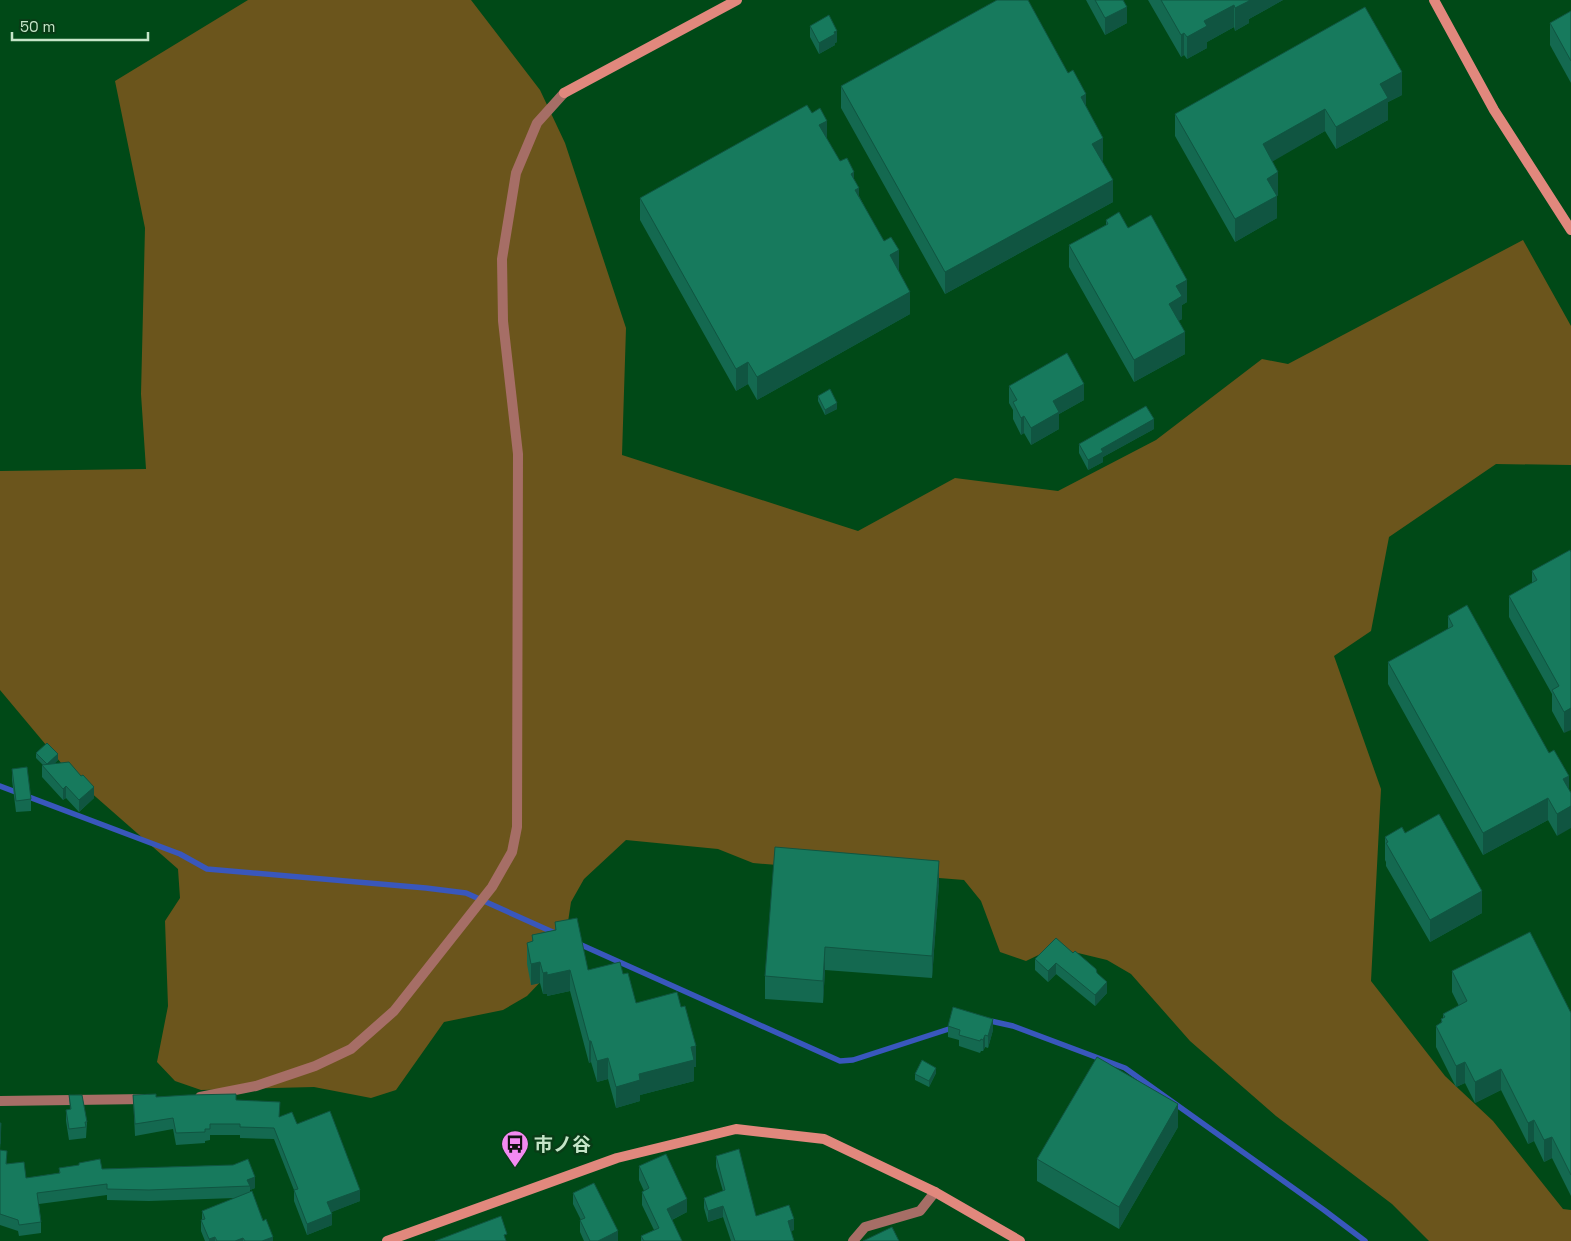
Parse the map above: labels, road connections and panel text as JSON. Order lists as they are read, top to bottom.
{
  "places": {
    "bus stop": ["市ノ谷"]
  },
  "scale_bar": "50 m"
}
